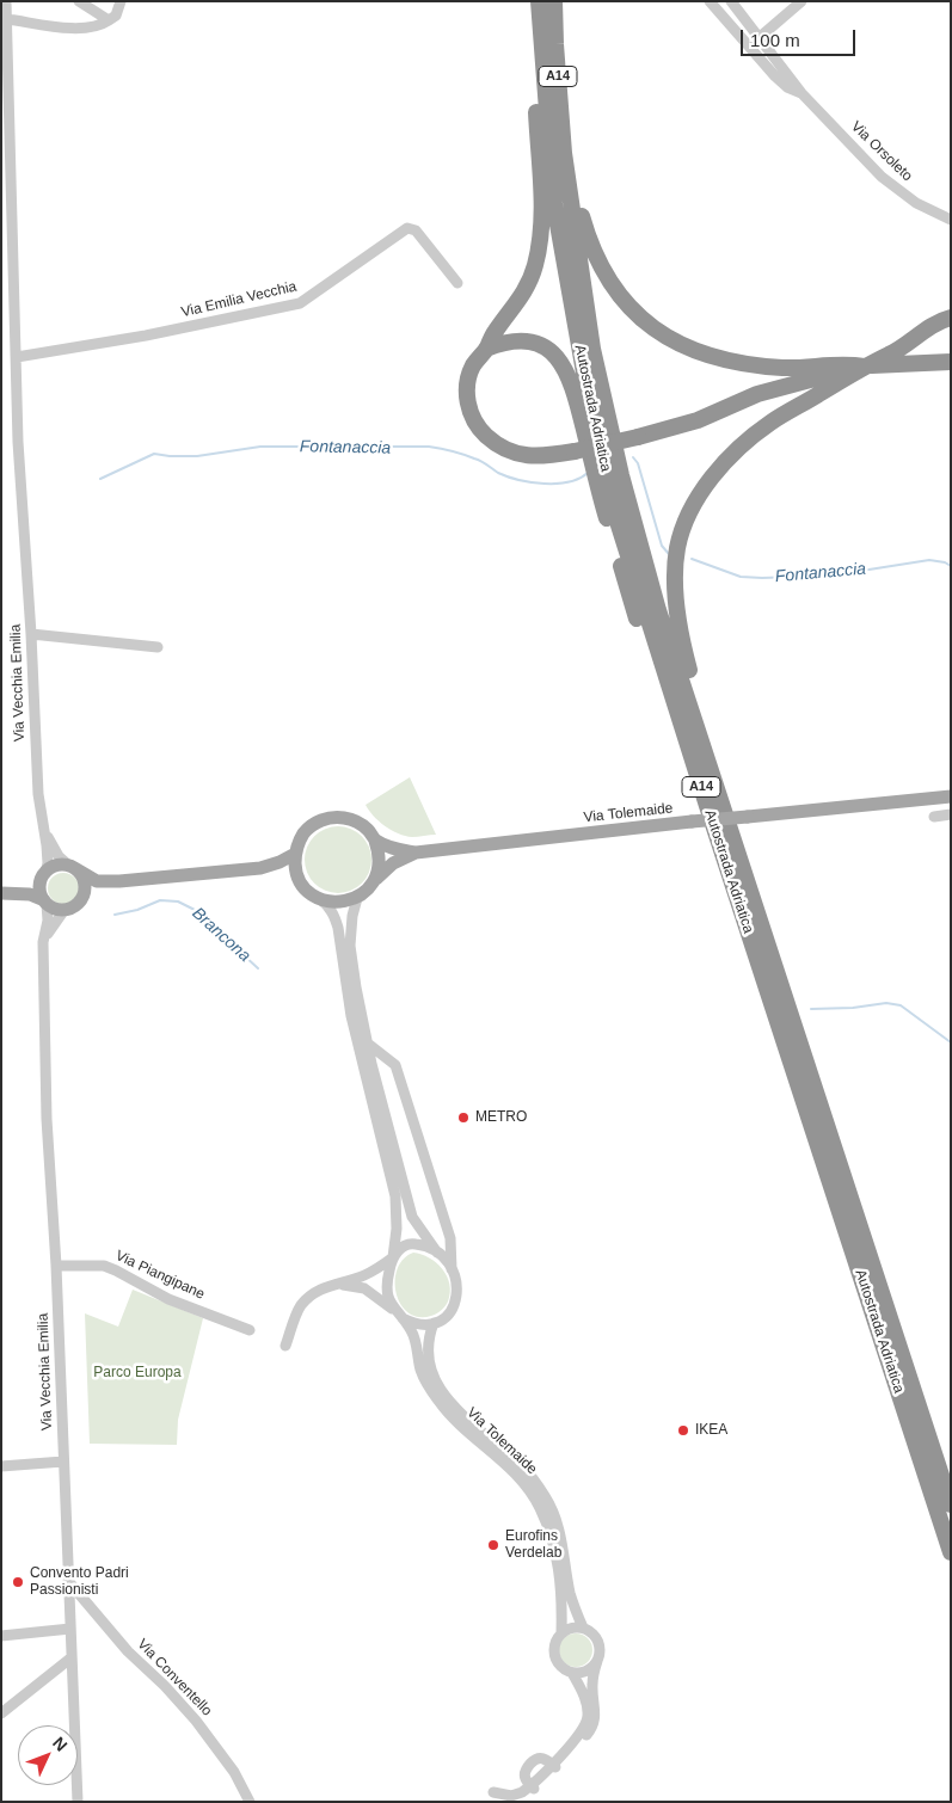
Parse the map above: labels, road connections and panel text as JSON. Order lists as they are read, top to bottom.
{
  "streets": {
    "highway": ["A14", "Autostrada Adriatica"],
    "main road": ["Via Tolemaide"],
    "street": [
      "Via Orsoleto",
      "Via Emilia Vecchia",
      "Via Vecchia Emilia",
      "Via Piangipane",
      "Via Conventello"
    ]
  },
  "crossings": [
    ["Via Emilia Vecchia", "Via Vecchia Emilia"],
    ["Via Vecchia Emilia", "Via Tolemaide"],
    ["Via Vecchia Emilia", "Via Piangipane"],
    ["Via Vecchia Emilia", "Via Conventello"]
  ],
  "water": ["Fontanaccia", "Brancona"],
  "parks": ["Parco Europa"],
  "places": [
    "METRO",
    "IKEA",
    "Eurofins Verdelab",
    "Convento Padri Passionisti"
  ],
  "scale_bar": "100 m",
  "north": "top right"
}
